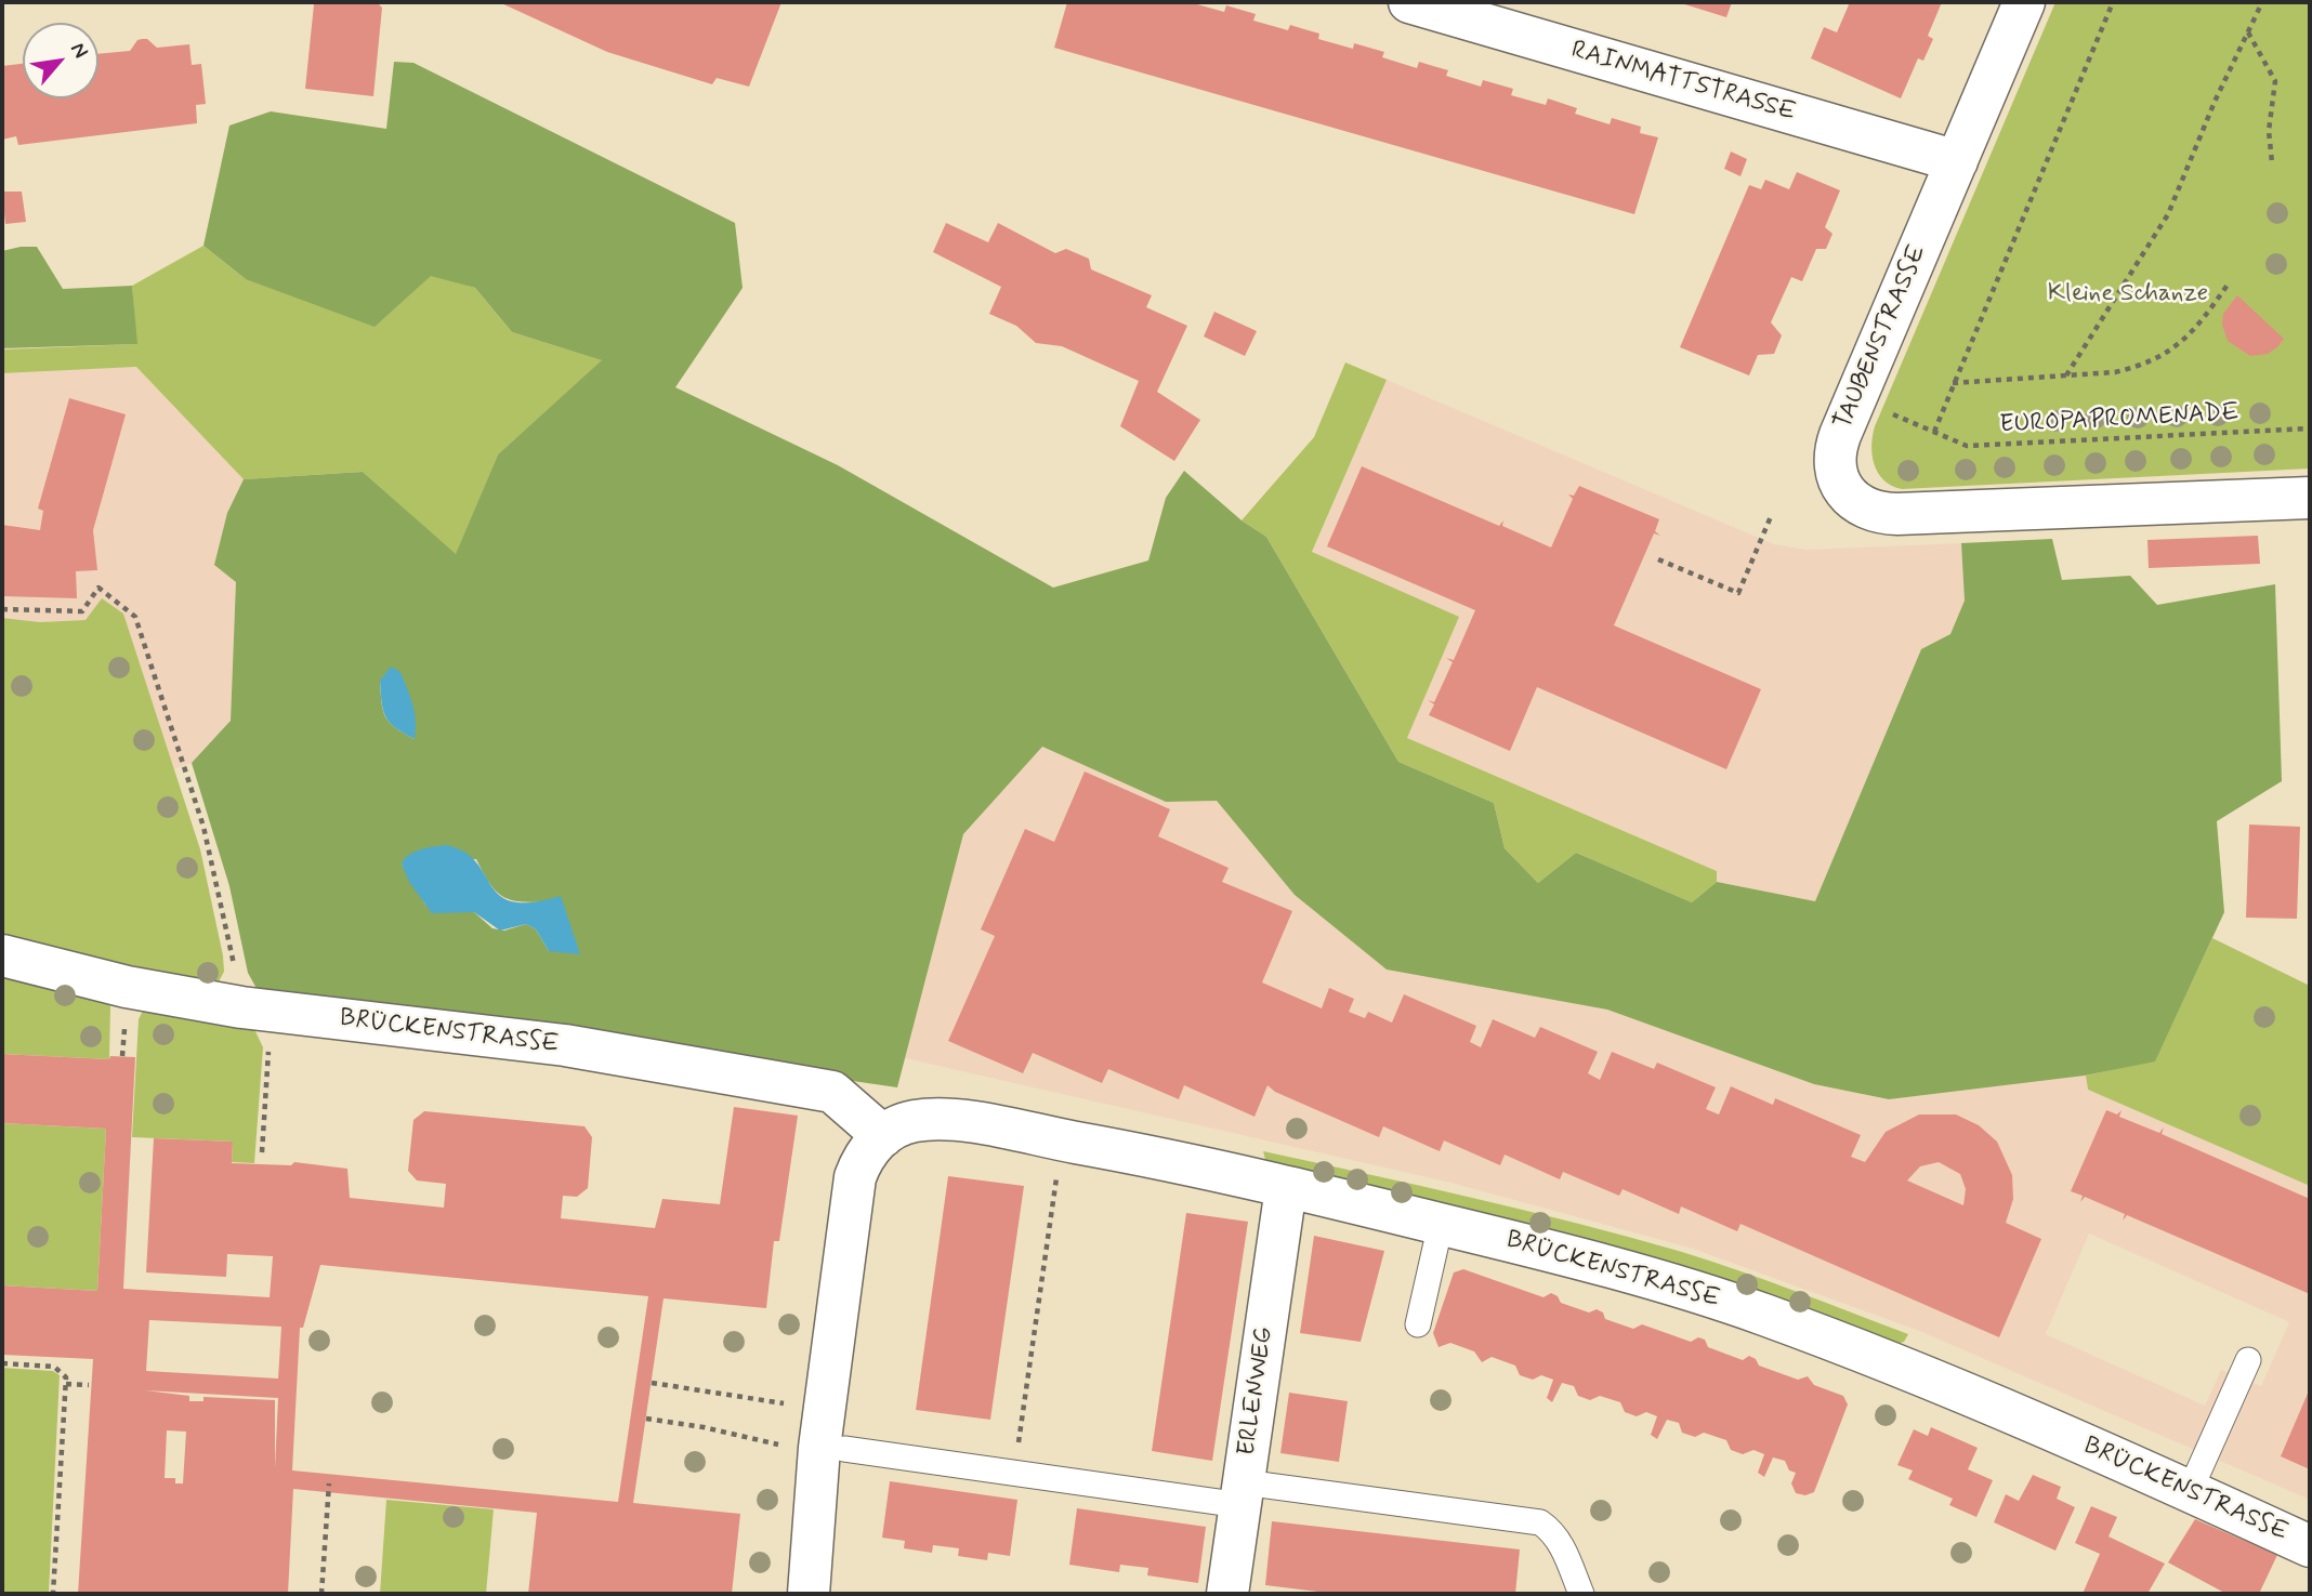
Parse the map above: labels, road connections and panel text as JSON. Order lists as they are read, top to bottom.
{
  "streets": {
    "street": [
      "RAINMATTSTRASSE",
      "TAUBENSTRASSE",
      "BRÜCKENSTRASSE",
      "ERLENWEG"
    ],
    "path": ["EUROPAPROMENADE"]
  },
  "crossings": [
    ["RAINMATTSTRASSE", "TAUBENSTRASSE"],
    ["BRÜCKENSTRASSE", "ERLENWEG"]
  ],
  "parks": ["Kleine Schanze"],
  "north": "top right"
}
